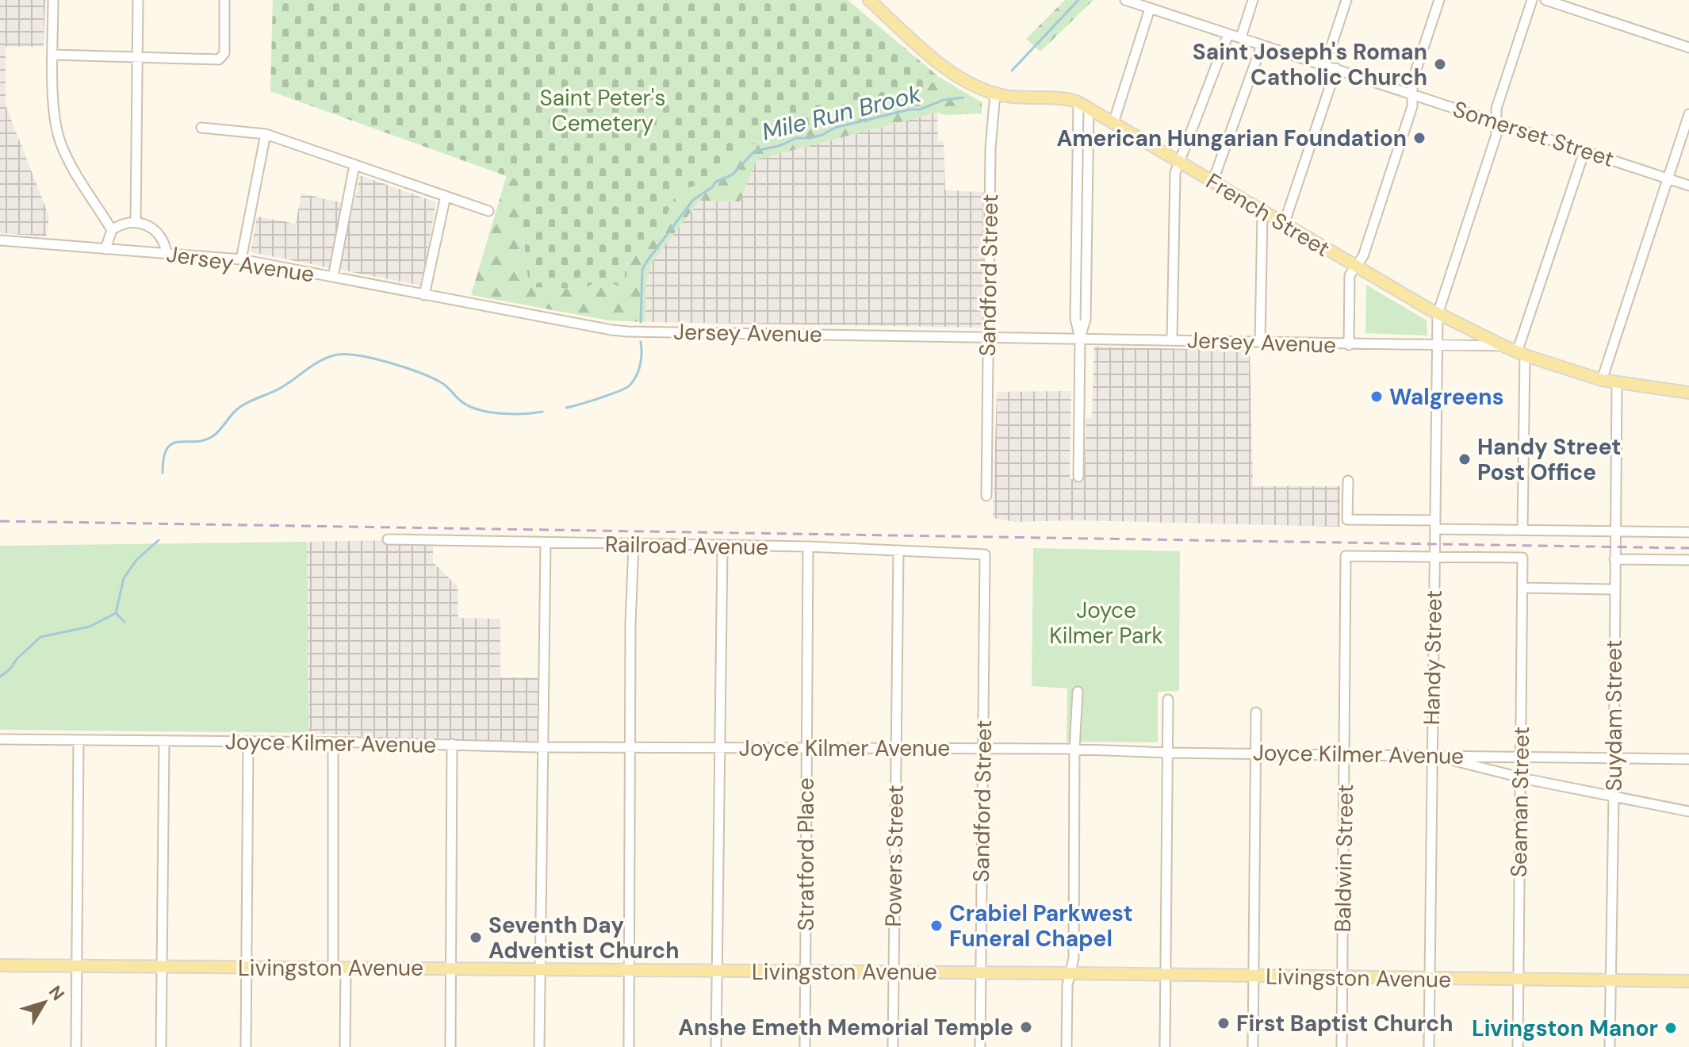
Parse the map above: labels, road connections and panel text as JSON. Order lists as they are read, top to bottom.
{
  "streets": {
    "main road": ["French Street", "Livingston Avenue"],
    "street": [
      "Somerset Street",
      "Jersey Avenue",
      "Sandford Street",
      "Railroad Avenue",
      "Handy Street",
      "Suydam Street",
      "Joyce Kilmer Avenue",
      "Seaman Street",
      "Stratford Place",
      "Powers Street",
      "Baldwin Street"
    ]
  },
  "crossings": [
    ["Somerset Street", "Handy Street"],
    ["French Street", "Jersey Avenue"],
    ["French Street", "Sandford Street"],
    ["French Street", "Handy Street"],
    ["French Street", "Suydam Street"],
    ["Jersey Avenue", "Sandford Street"],
    ["Jersey Avenue", "Handy Street"],
    ["Sandford Street", "Railroad Avenue"],
    ["Sandford Street", "Joyce Kilmer Avenue"],
    ["Sandford Street", "Livingston Avenue"],
    ["Railroad Avenue", "Stratford Place"],
    ["Railroad Avenue", "Powers Street"],
    ["Handy Street", "Joyce Kilmer Avenue"],
    ["Handy Street", "Seaman Street"],
    ["Handy Street", "Baldwin Street"],
    ["Handy Street", "Livingston Avenue"],
    ["Suydam Street", "Joyce Kilmer Avenue"],
    ["Suydam Street", "Livingston Avenue"],
    ["Joyce Kilmer Avenue", "Seaman Street"],
    ["Joyce Kilmer Avenue", "Stratford Place"],
    ["Joyce Kilmer Avenue", "Powers Street"],
    ["Joyce Kilmer Avenue", "Baldwin Street"],
    ["Seaman Street", "Baldwin Street"],
    ["Seaman Street", "Livingston Avenue"],
    ["Stratford Place", "Livingston Avenue"],
    ["Powers Street", "Livingston Avenue"],
    ["Baldwin Street", "Livingston Avenue"]
  ],
  "water": ["Mile Run Brook"],
  "parks": ["Saint Peter's Cemetery", "Joyce Kilmer Park"],
  "places": [
    "Saint Joseph's Roman Catholic Church",
    "American Hungarian Foundation",
    "Walgreens",
    "Handy Street Post Office",
    "Crabiel Parkwest Funeral Chapel",
    "Seventh Day Adventist Church",
    "First Baptist Church",
    "Anshe Emeth Memorial Temple",
    "Livingston Manor"
  ],
  "north": "top right"
}
